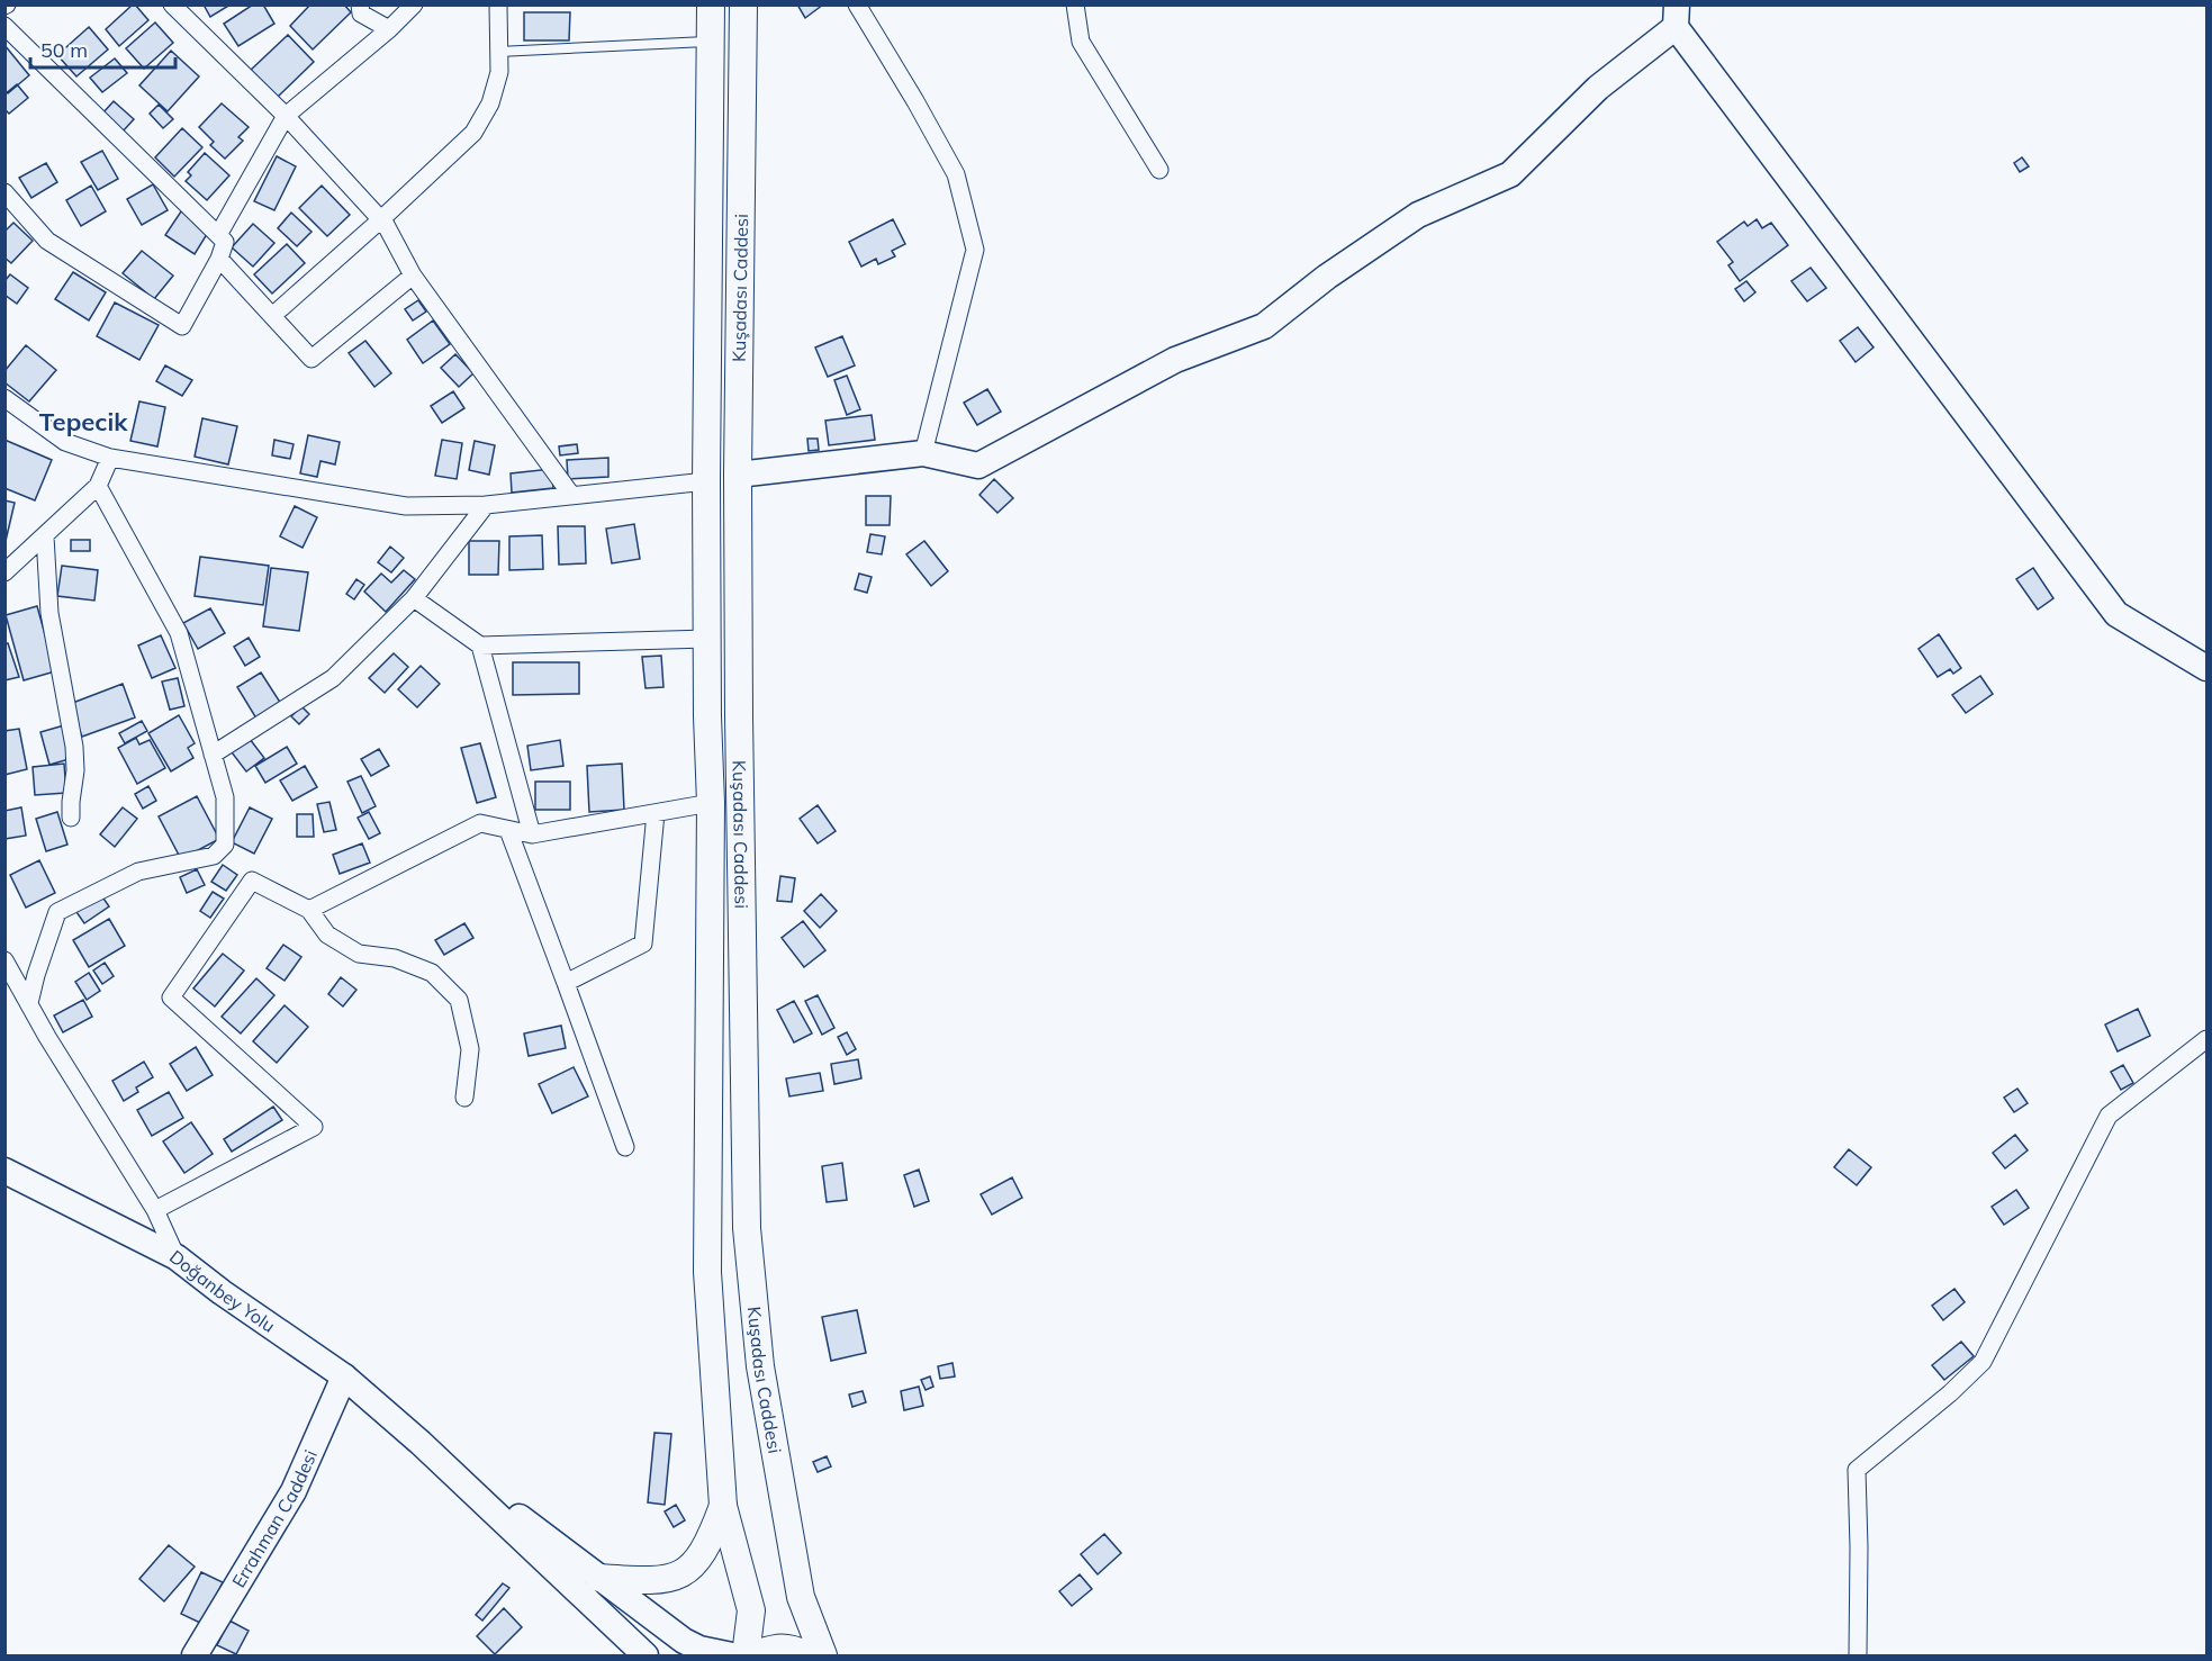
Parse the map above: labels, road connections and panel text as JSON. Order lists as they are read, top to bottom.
{
  "streets": {
    "main road": ["Kuşadası Caddesi"],
    "street": ["Doğanbey Yolu", "Errahman Caddesi"]
  },
  "crossings": [
    ["Doğanbey Yolu", "Errahman Caddesi"]
  ],
  "districts": ["Tepecik"],
  "scale_bar": "50 m"
}
